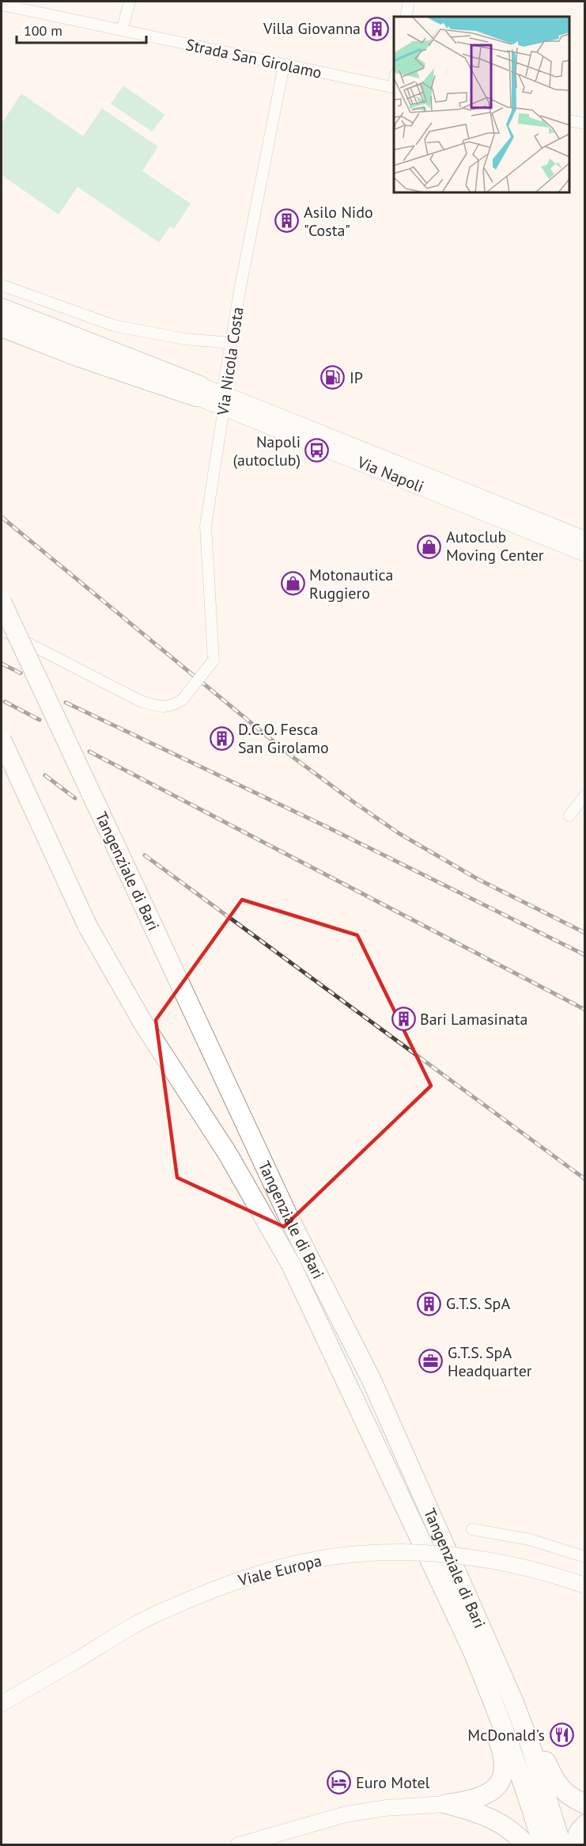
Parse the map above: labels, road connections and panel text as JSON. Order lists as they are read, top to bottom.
{
  "streets": {
    "highway": ["Tangenziale di Bari"],
    "main road": ["Via Napoli", "Viale Europa"],
    "street": ["Strada San Girolamo", "Via Nicola Costa"]
  },
  "crossings": [
    ["Strada San Girolamo", "Via Nicola Costa"],
    ["Via Nicola Costa", "Via Napoli"]
  ],
  "places": {
    "building": [
      "Villa Giovanna",
      "Asilo Nido \"Costa\"",
      "D.C.O. Fesca San Girolamo",
      "Bari Lamasinata",
      "G.T.S. SpA"
    ],
    "fuel station": ["IP"],
    "bus stop": ["Napoli (autoclub)"],
    "shop": ["Autoclub Moving Center", "Motonautica Ruggiero"],
    "office": ["G.T.S. SpA Headquarter"],
    "restaurant": ["McDonald's"],
    "hotel": ["Euro Motel"]
  },
  "scale_bar": "100 m"
}
